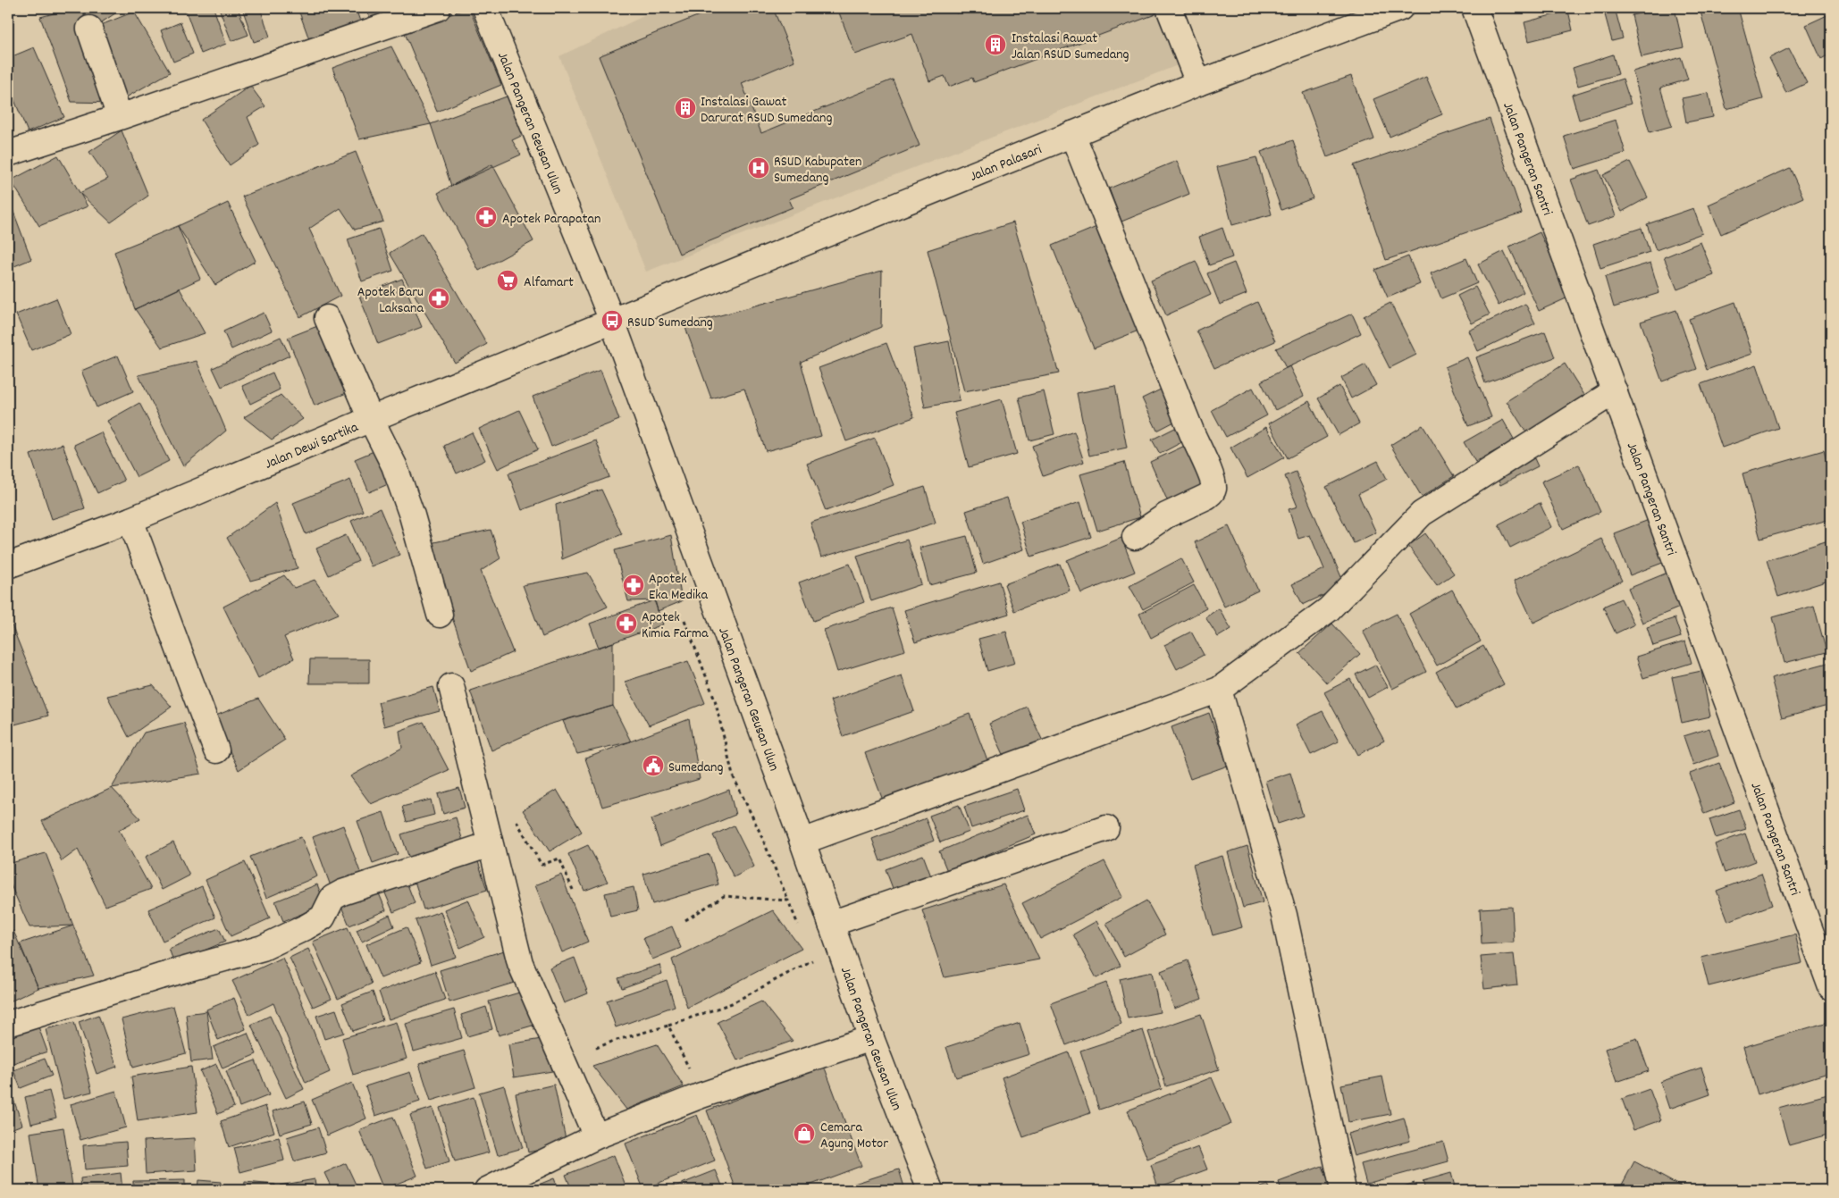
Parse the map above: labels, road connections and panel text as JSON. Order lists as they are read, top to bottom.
{
  "streets": {
    "street": [
      "Jalan Pangeran Geusan Ulun",
      "Jalan Pangeran Santri",
      "Jalan Palasari",
      "Jalan Dewi Sartika"
    ]
  },
  "crossings": [
    ["Jalan Pangeran Geusan Ulun", "Jalan Palasari"],
    ["Jalan Pangeran Geusan Ulun", "Jalan Dewi Sartika"],
    ["Jalan Palasari", "Jalan Dewi Sartika"]
  ],
  "places": {
    "building": ["Instalasi Rawat Jalan RSUD Sumedang", "Instalasi Gawat Darurat RSUD Sumedang"],
    "hospital": ["RSUD Kabupaten Sumedang"],
    "pharmacy": [
      "Apotek Parapatan",
      "Apotek Baru Laksana",
      "Apotek Eka Medika",
      "Apotek Kimia Farma"
    ],
    "supermarket": ["Alfamart"],
    "bus stop": ["RSUD Sumedang"],
    "public building": ["Sumedang"],
    "shop": ["Cemara Agung Motor"]
  }
}
